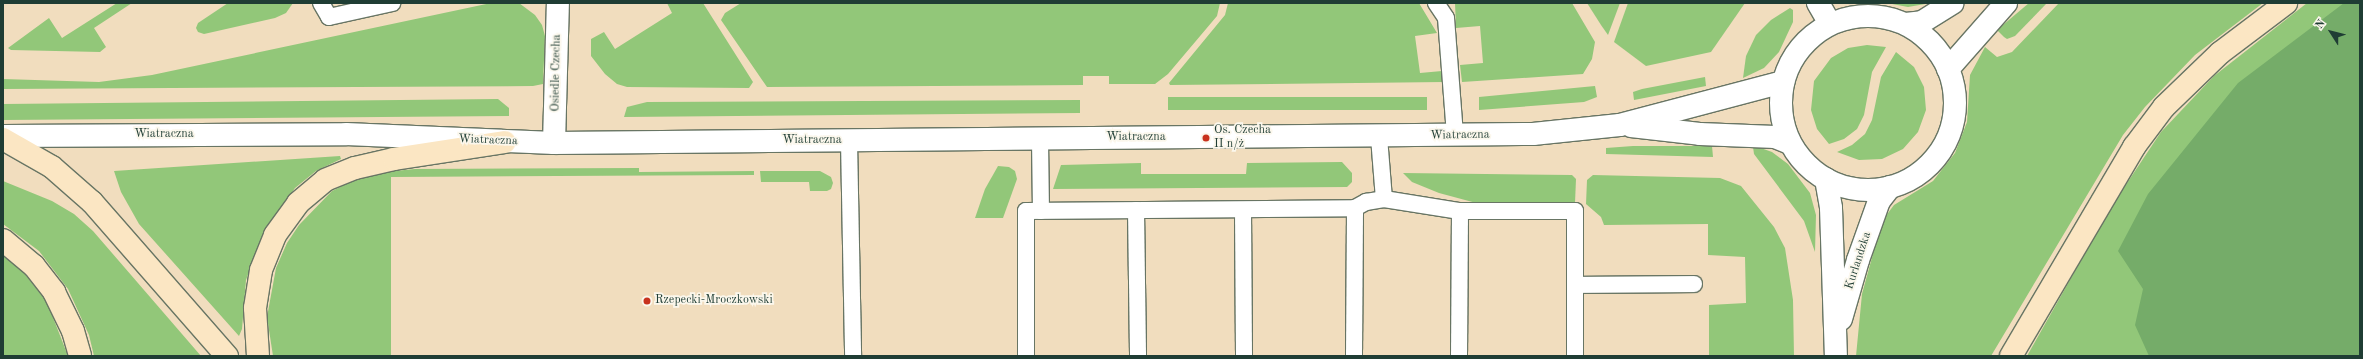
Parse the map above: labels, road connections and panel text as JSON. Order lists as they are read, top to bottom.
{
  "streets": {
    "street": ["Osiedle Czecha", "Wiatraczna", "Kurlandzka"]
  },
  "crossings": [
    ["Osiedle Czecha", "Wiatraczna"]
  ],
  "places": ["Os. Czecha II n/ż", "Rzepecki-Mroczkowski"],
  "north": "top left"
}
